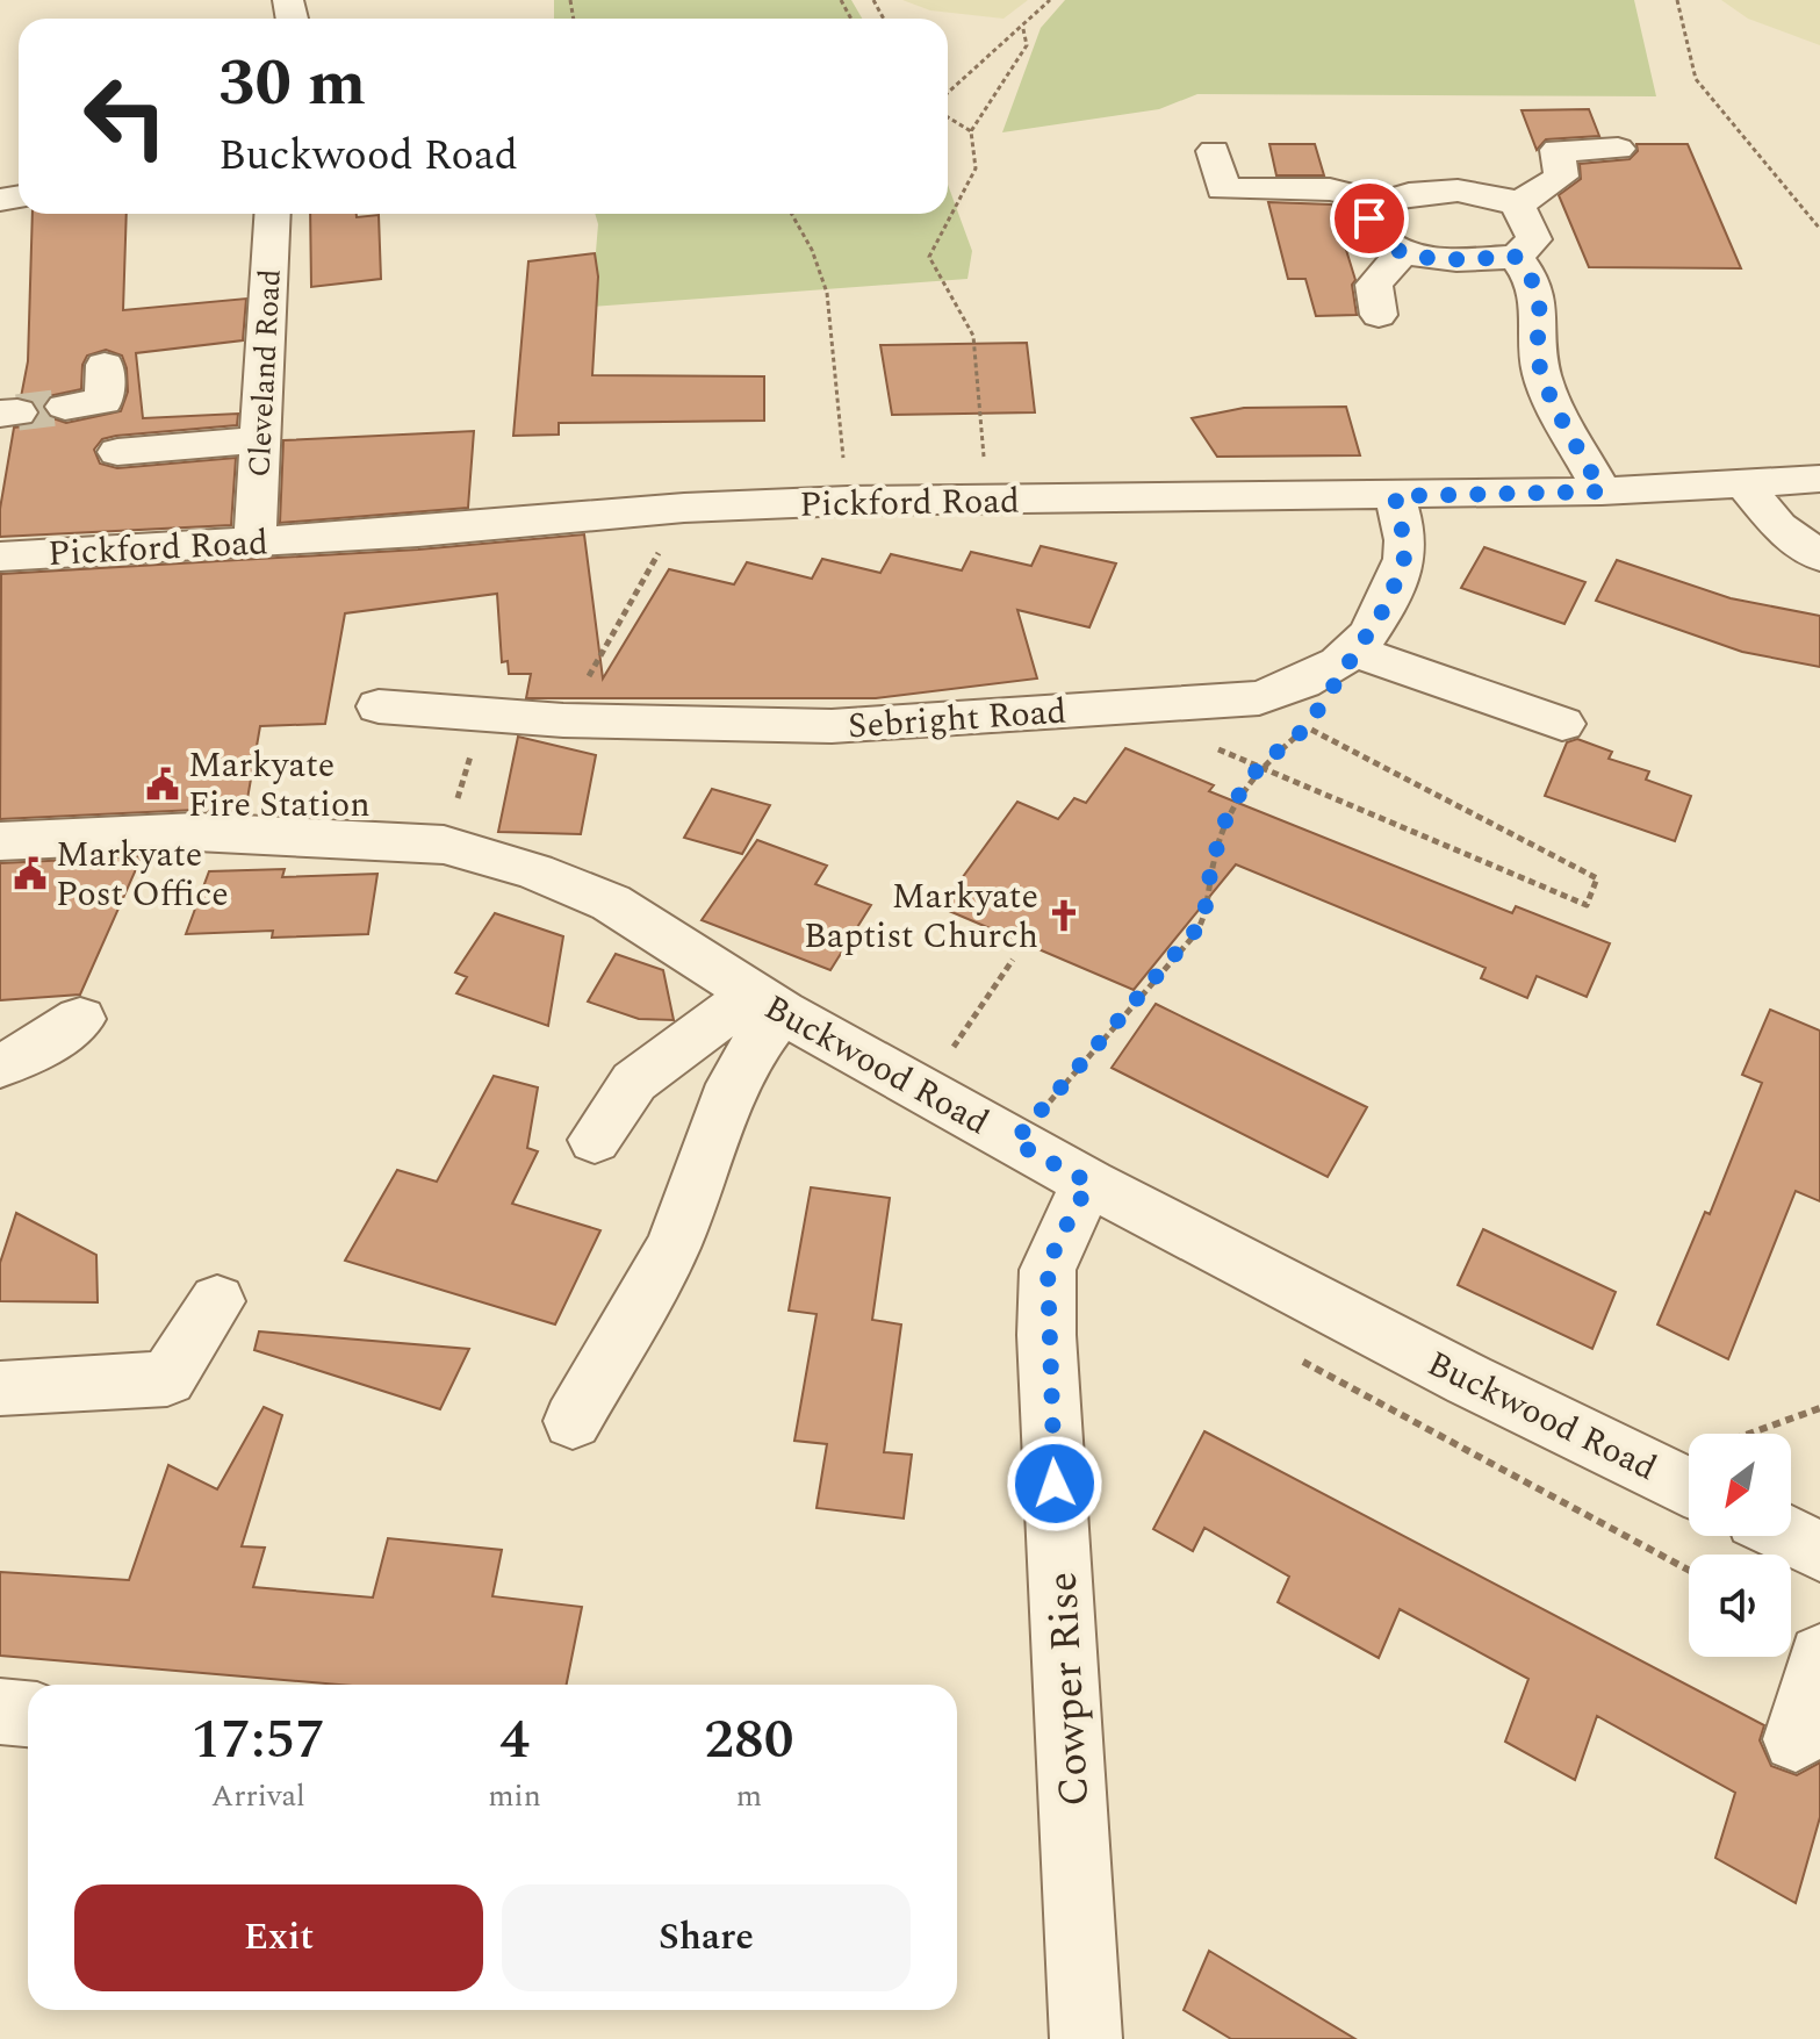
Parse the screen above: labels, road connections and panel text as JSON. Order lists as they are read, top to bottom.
{
  "streets": {
    "street": [
      "Cleveland Road",
      "Pickford Road",
      "Sebright Road",
      "Buckwood Road",
      "Cowper Rise"
    ]
  },
  "crossings": [
    ["Cleveland Road", "Pickford Road"],
    ["Pickford Road", "Sebright Road"],
    ["Buckwood Road", "Cowper Rise"]
  ],
  "places": {
    "public building": ["Markyate Fire Station", "Markyate Post Office"],
    "church": ["Markyate Baptist Church"]
  },
  "north": "bottom left",
  "page": {
    "turn": ["30 m", "Buckwood Road"],
    "eta": [
      "17:57",
      "Arrival",
      "4",
      "min",
      "280",
      "m"
    ],
    "buttons": ["Exit", "Share"]
  }
}
